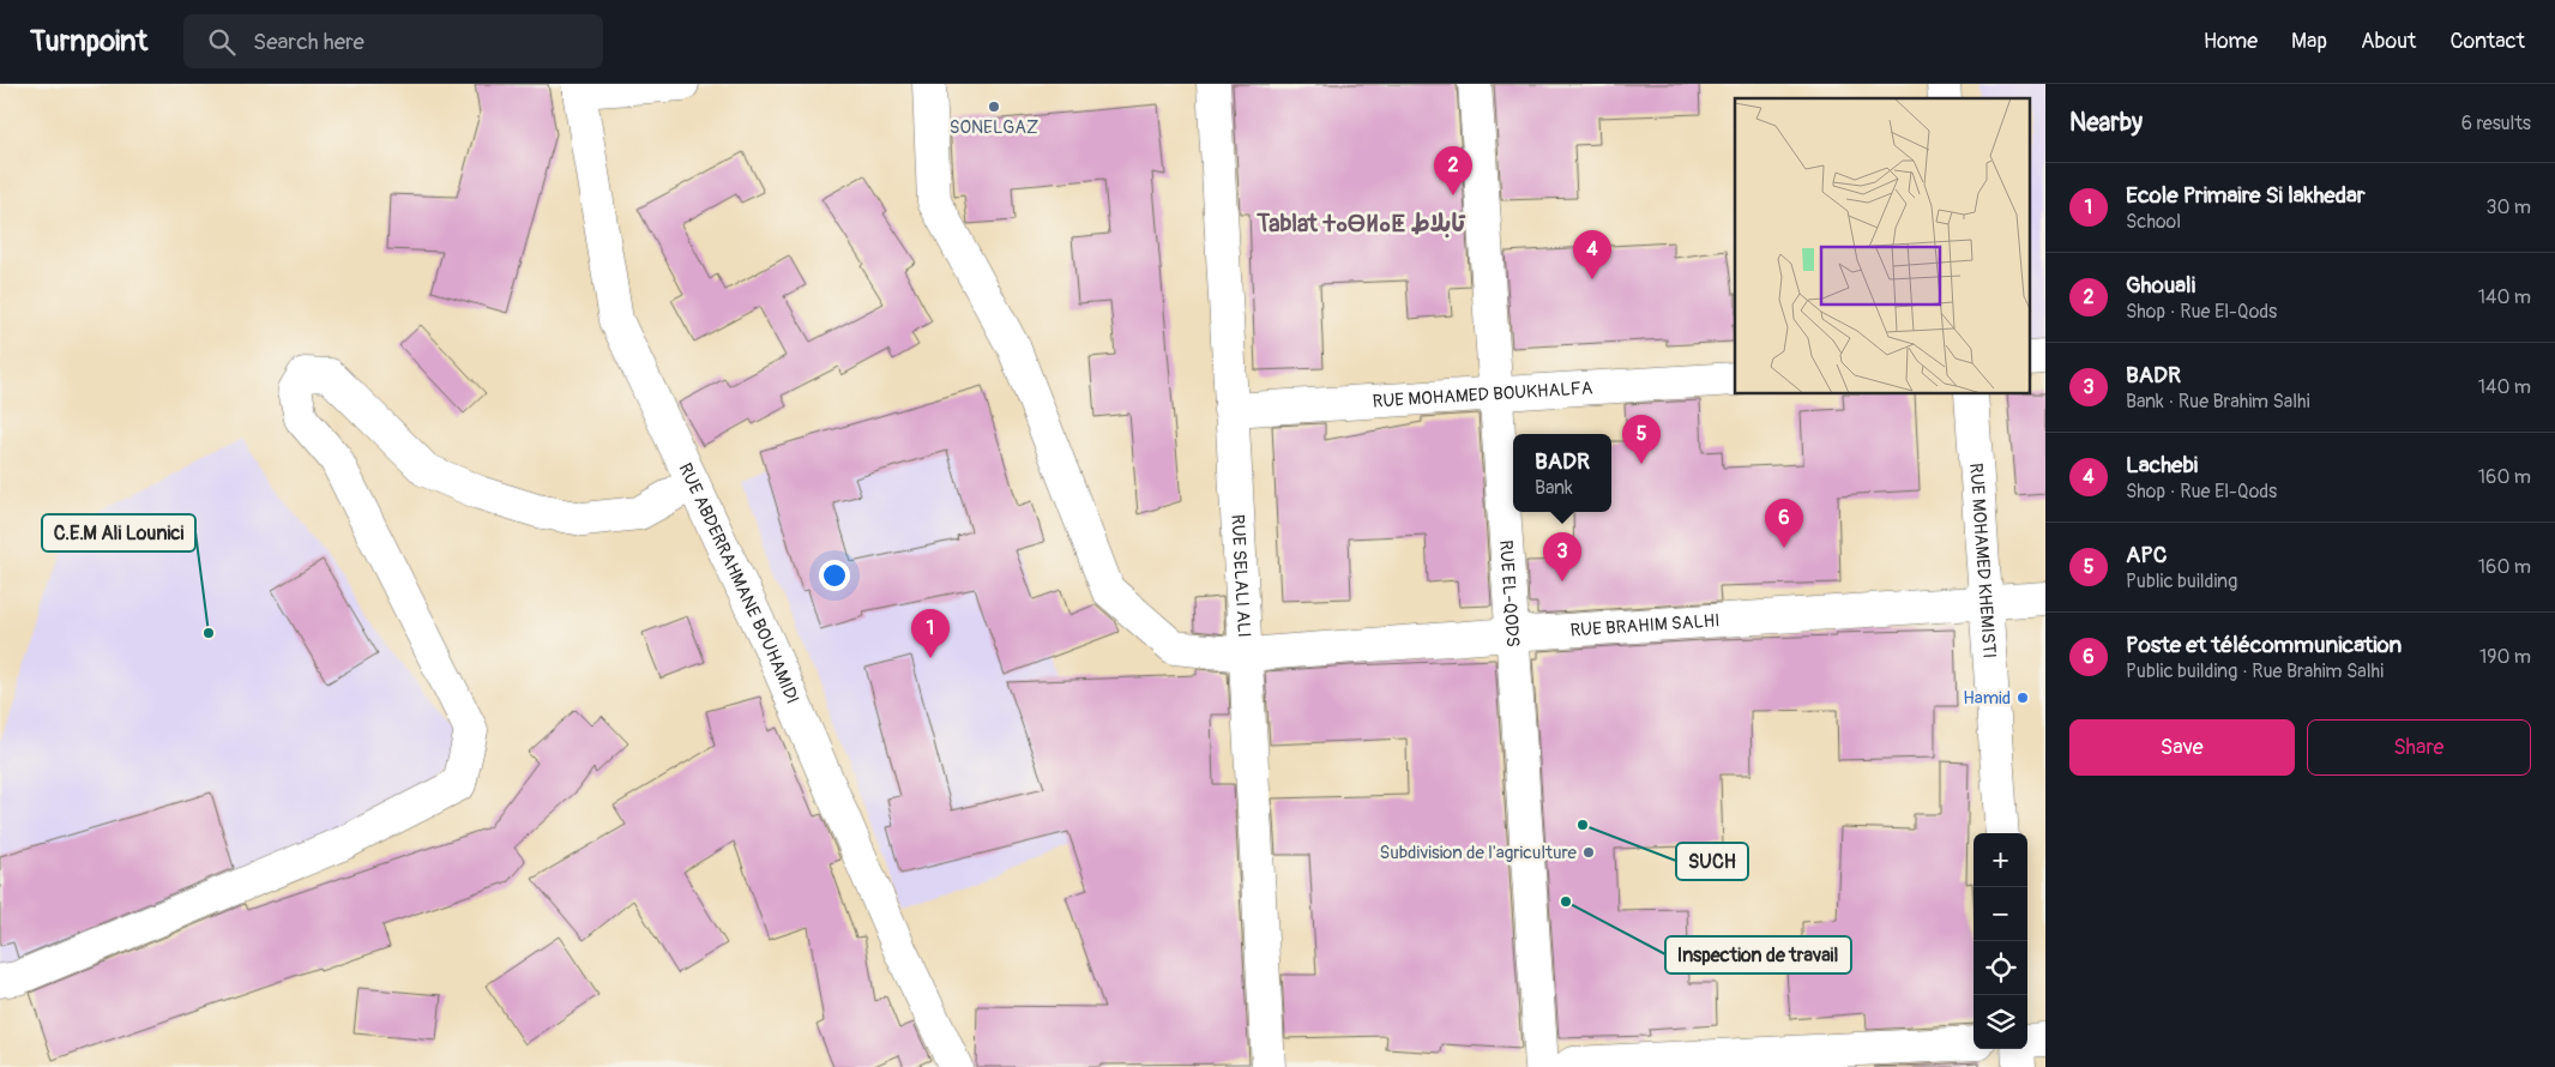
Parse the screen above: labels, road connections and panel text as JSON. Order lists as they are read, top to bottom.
{
  "streets": {
    "street": [
      "RUE MOHAMED BOUKHALFA",
      "RUE MOHAMED KHEMISTI",
      "RUE SELALI ALI",
      "RUE ABDERRAHMANE BOUHAMIDI",
      "RUE EL-QODS",
      "RUE BRAHIM SALHI"
    ]
  },
  "crossings": [
    ["RUE MOHAMED BOUKHALFA", "RUE SELALI ALI"],
    ["RUE MOHAMED BOUKHALFA", "RUE EL-QODS"],
    ["RUE MOHAMED KHEMISTI", "RUE BRAHIM SALHI"],
    ["RUE SELALI ALI", "RUE BRAHIM SALHI"],
    ["RUE EL-QODS", "RUE BRAHIM SALHI"]
  ],
  "districts": ["Tablat ⵜⴰⴱⵍⴰⵟ تابلاط"],
  "places": [
    "SONELGAZ",
    "C.E.M Ali Lounici",
    "Hamid",
    "SUCH",
    "Subdivision de l'agriculture",
    "Inspection de travail"
  ],
  "page": {
    "header": "Turnpoint",
    "search": "Search here",
    "nav": [
      "Home",
      "Map",
      "About",
      "Contact"
    ],
    "heading": ["Nearby", "6 results"],
    "pins": [
      "2",
      "4",
      "5",
      "6",
      "3",
      "1"
    ],
    "list": [
      {
        "mark": "1",
        "name": "Ecole Primaire Si lakhedar",
        "note": "School",
        "value": "30 m"
      },
      {
        "mark": "2",
        "name": "Ghouali",
        "note": "Shop · Rue El-Qods",
        "value": "140 m"
      },
      {
        "mark": "3",
        "name": "BADR",
        "note": "Bank · Rue Brahim Salhi",
        "value": "140 m"
      },
      {
        "mark": "4",
        "name": "Lachebi",
        "note": "Shop · Rue El-Qods",
        "value": "160 m"
      },
      {
        "mark": "5",
        "name": "APC",
        "note": "Public building",
        "value": "160 m"
      },
      {
        "mark": "6",
        "name": "Poste et télécommunication",
        "note": "Public building · Rue Brahim Salhi",
        "value": "190 m"
      }
    ],
    "popup": ["BADR", "Bank"],
    "buttons": ["Save", "Share"],
    "map_buttons": ["+", "−"]
  }
}
